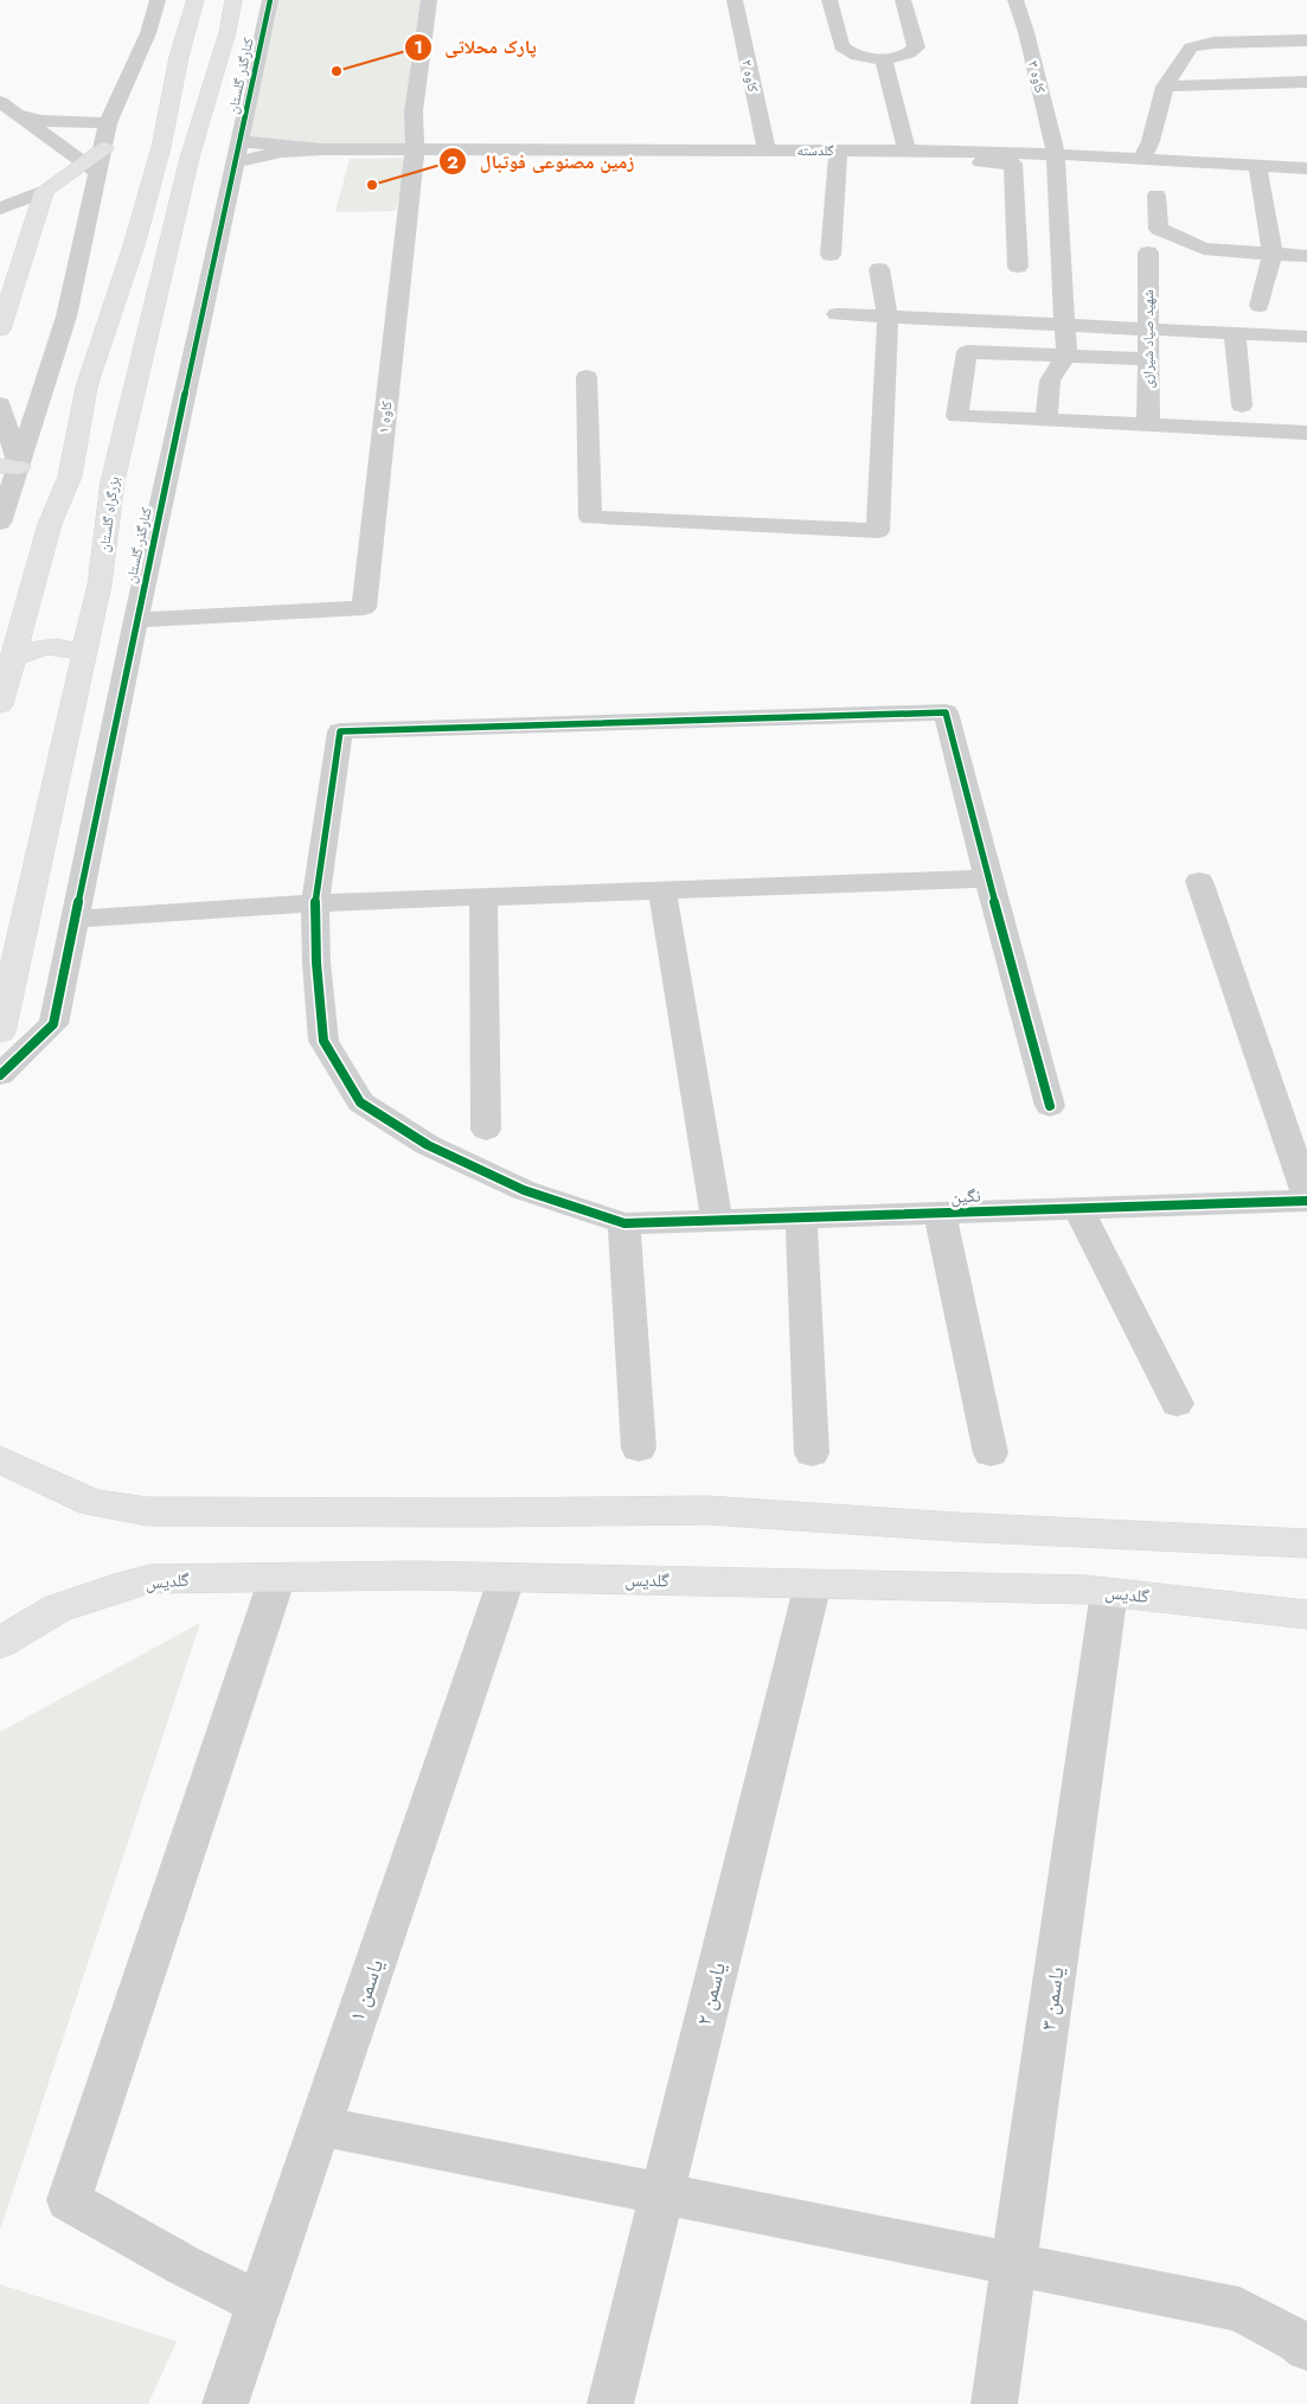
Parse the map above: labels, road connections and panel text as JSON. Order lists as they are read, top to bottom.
{
  "streets": {
    "main road": ["بزرگراه گلستان", "گلدیس"],
    "street": [
      "کنارگذر گلستان",
      "کاوه ۲",
      "کاوه ۳",
      "گلدسته",
      "شهید صیاد شیرازی",
      "کاوه ۱",
      "نگین",
      "یاسمن ۱",
      "یاسمن ۲",
      "یاسمن ۳"
    ]
  },
  "crossings": [
    ["کنارگذر گلستان", "گلدسته"],
    ["کنارگذر گلستان", "کاوه ۱"],
    ["کاوه ۲", "گلدسته"],
    ["کاوه ۳", "گلدسته"],
    ["گلدسته", "کاوه ۱"],
    ["گلدیس", "یاسمن ۱"],
    ["گلدیس", "یاسمن ۲"],
    ["گلدیس", "یاسمن ۳"]
  ],
  "places": ["پارک محلاتی", "زمین مصنوعی فوتبال"]
}
